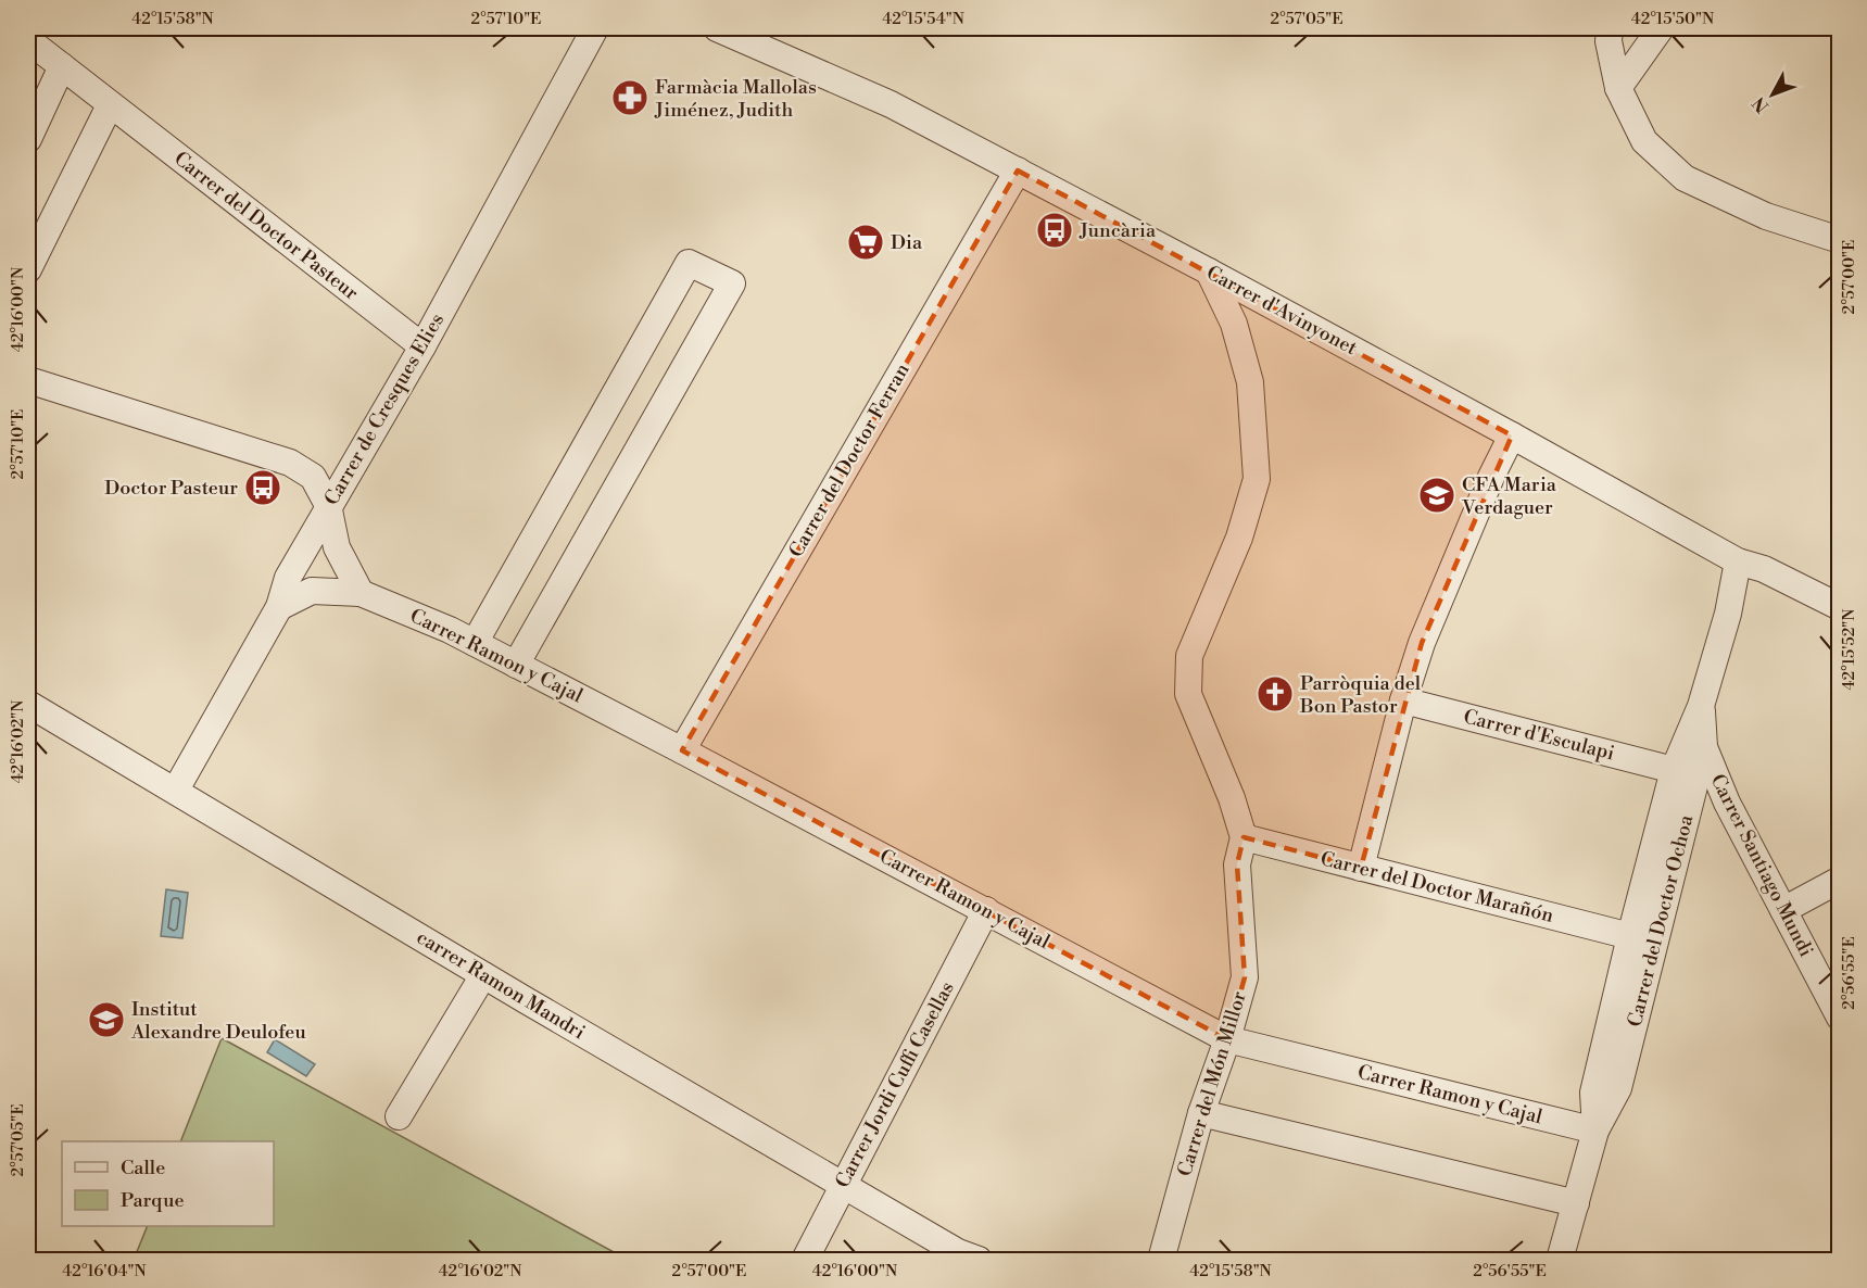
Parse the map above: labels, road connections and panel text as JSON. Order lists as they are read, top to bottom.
{
  "streets": {
    "street": [
      "Carrer del Doctor Pasteur",
      "Carrer d'Avinyonet",
      "Carrer de Cresques Elies",
      "Carrer del Doctor Ferran",
      "Carrer Ramon y Cajal",
      "Carrer d'Esculapi",
      "Carrer Santiago Mundi",
      "Carrer del Doctor Marañón",
      "Carrer del Doctor Ochoa",
      "carrer Ramon Mandri",
      "Carrer del Món Millor",
      "Carrer Jordi Cuffi Casellas"
    ]
  },
  "crossings": [
    ["Carrer del Doctor Pasteur", "Carrer de Cresques Elies"],
    ["Carrer d'Avinyonet", "Carrer del Doctor Ferran"],
    ["Carrer d'Avinyonet", "Carrer del Doctor Ochoa"],
    ["Carrer d'Avinyonet", "Carrer del Món Millor"],
    ["Carrer de Cresques Elies", "Carrer Ramon y Cajal"],
    ["Carrer de Cresques Elies", "carrer Ramon Mandri"],
    ["Carrer del Doctor Ferran", "Carrer Ramon y Cajal"],
    ["Carrer Ramon y Cajal", "Carrer del Doctor Ochoa"],
    ["Carrer Ramon y Cajal", "Carrer del Món Millor"],
    ["Carrer Ramon y Cajal", "Carrer Jordi Cuffi Casellas"],
    ["Carrer d'Esculapi", "Carrer del Doctor Ochoa"],
    ["Carrer Santiago Mundi", "Carrer del Doctor Ochoa"],
    ["Carrer del Doctor Marañón", "Carrer del Doctor Ochoa"],
    ["Carrer del Doctor Marañón", "Carrer del Món Millor"],
    ["carrer Ramon Mandri", "Carrer Jordi Cuffi Casellas"]
  ],
  "places": {
    "pharmacy": ["Farmàcia Mallolas Jiménez, Judith"],
    "bus stop": ["Juncària", "Doctor Pasteur"],
    "supermarket": ["Dia"],
    "school or university": ["CFA Maria Verdaguer", "Institut Alexandre Deulofeu"],
    "church": ["Parròquia del Bon Pastor"]
  },
  "legend": ["Calle", "Parque"],
  "north": "bottom left",
  "coordinates": [
    "42°15'58\"N",
    "2°57'10\"E",
    "42°15'54\"N",
    "2°57'05\"E",
    "42°15'50\"N",
    "2°57'00\"E",
    "42°16'00\"N",
    "42°15'52\"N",
    "42°16'02\"N",
    "2°56'55\"E",
    "42°16'04\"N"
  ]
}
